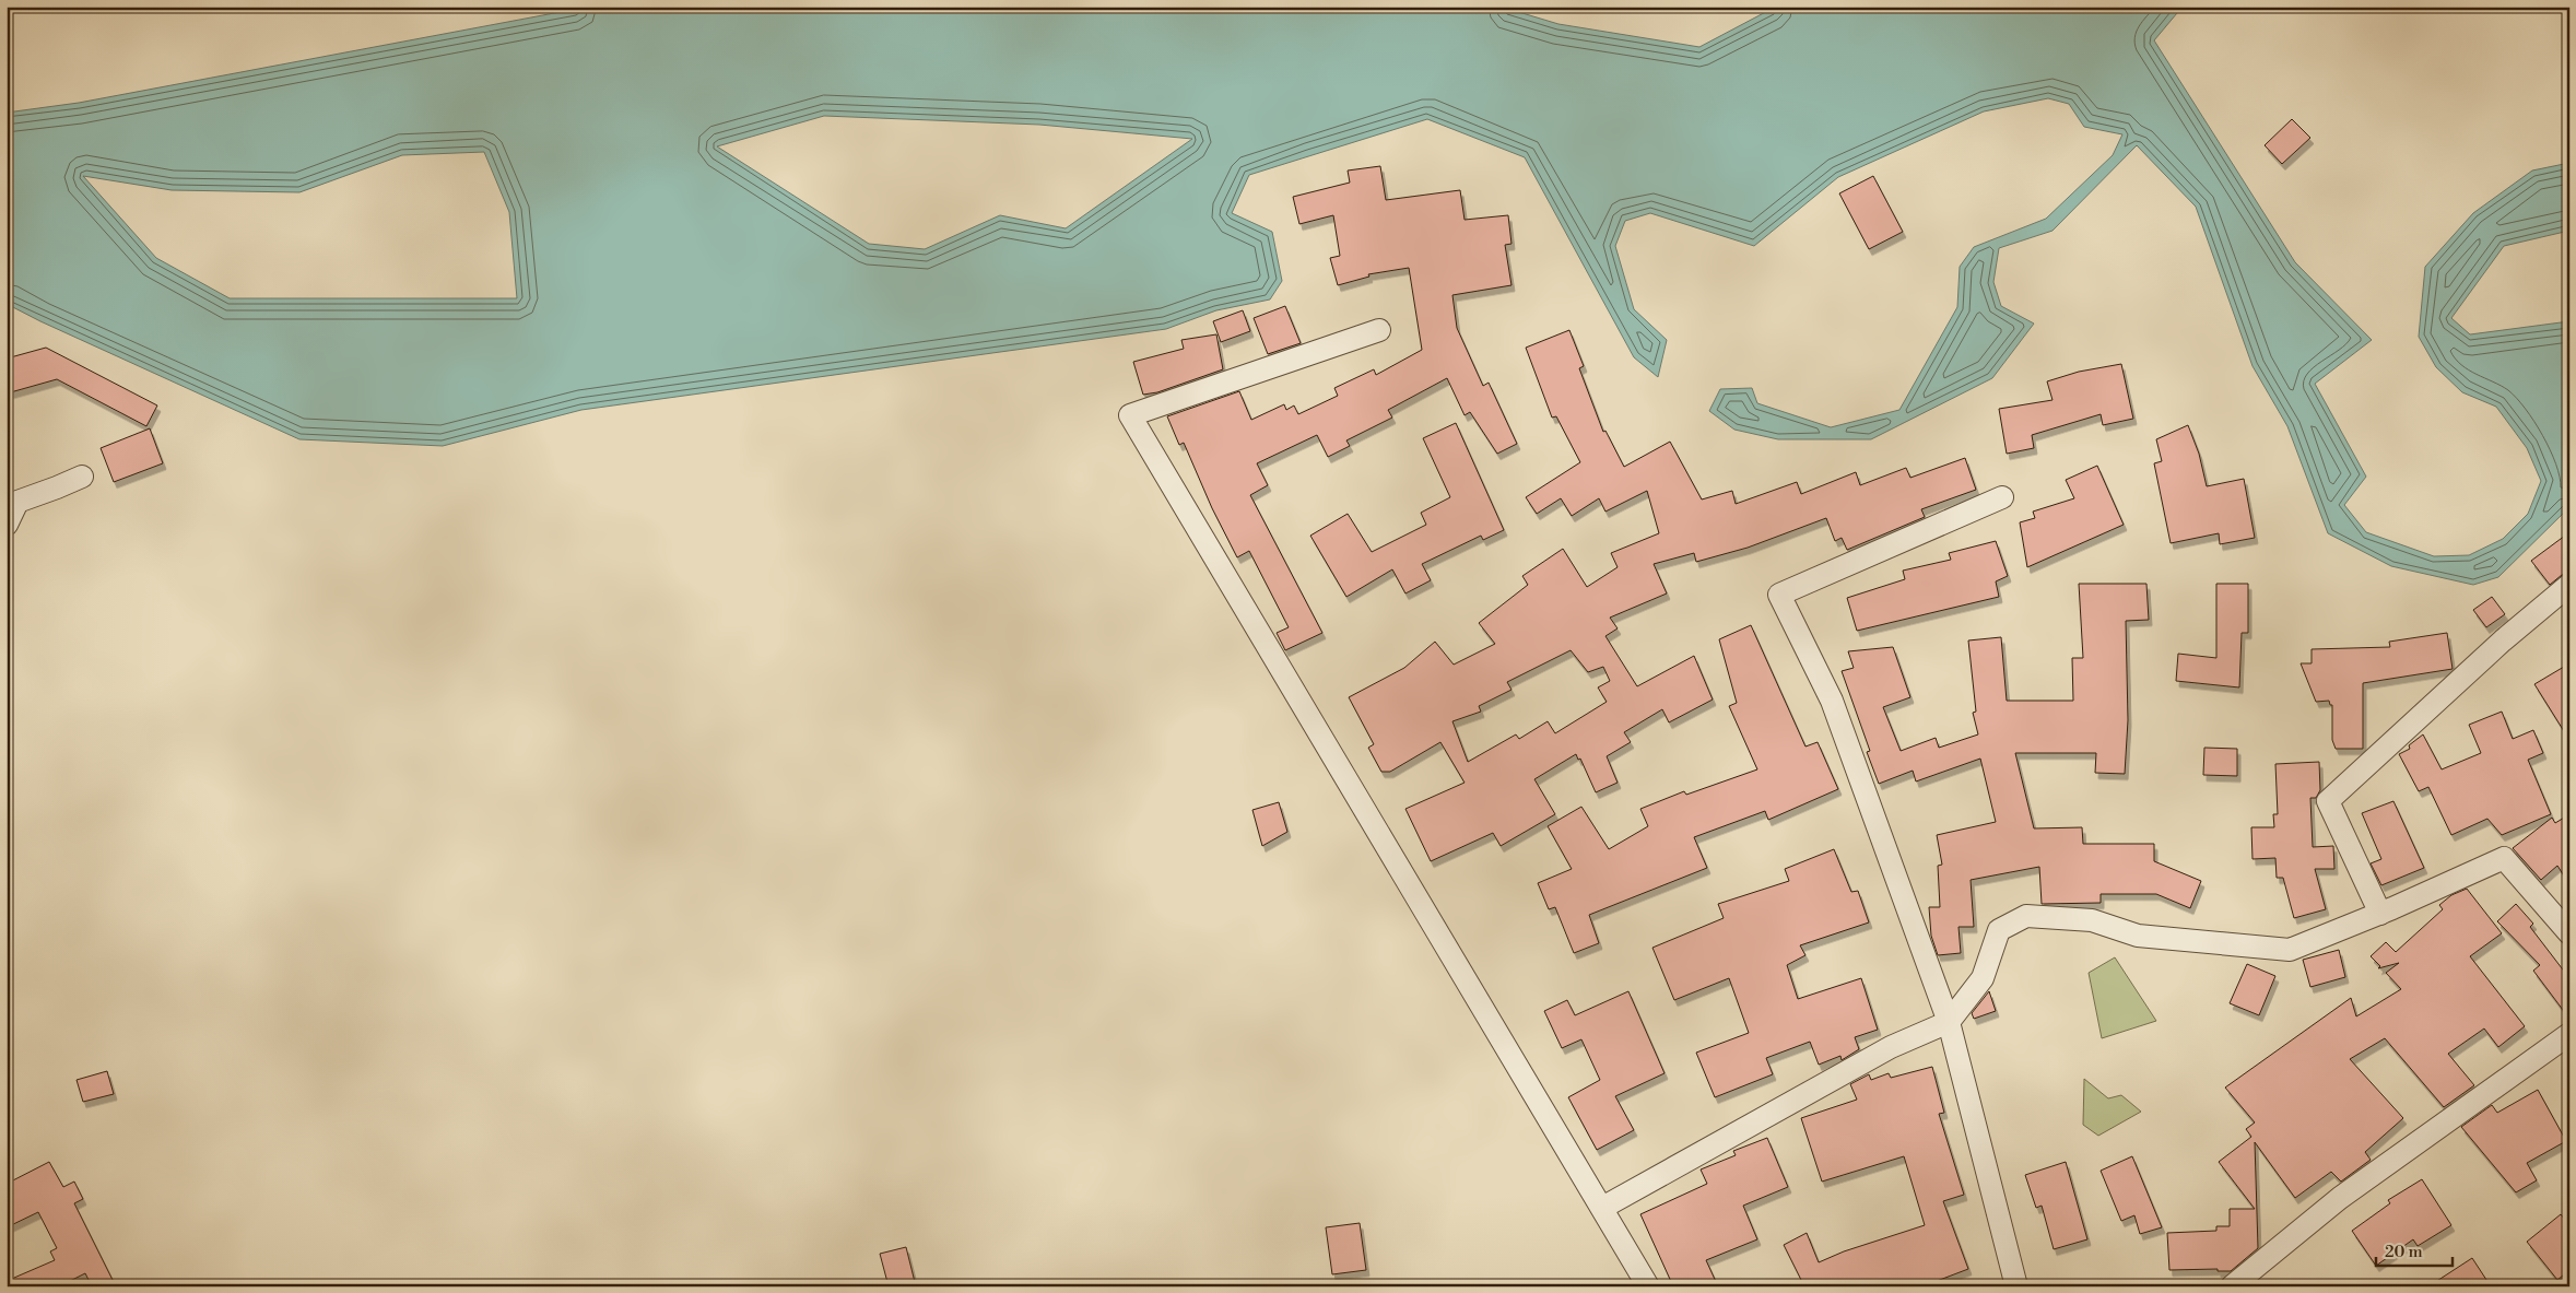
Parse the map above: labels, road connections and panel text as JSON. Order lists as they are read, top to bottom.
{
  "scale_bar": "20 m"
}
